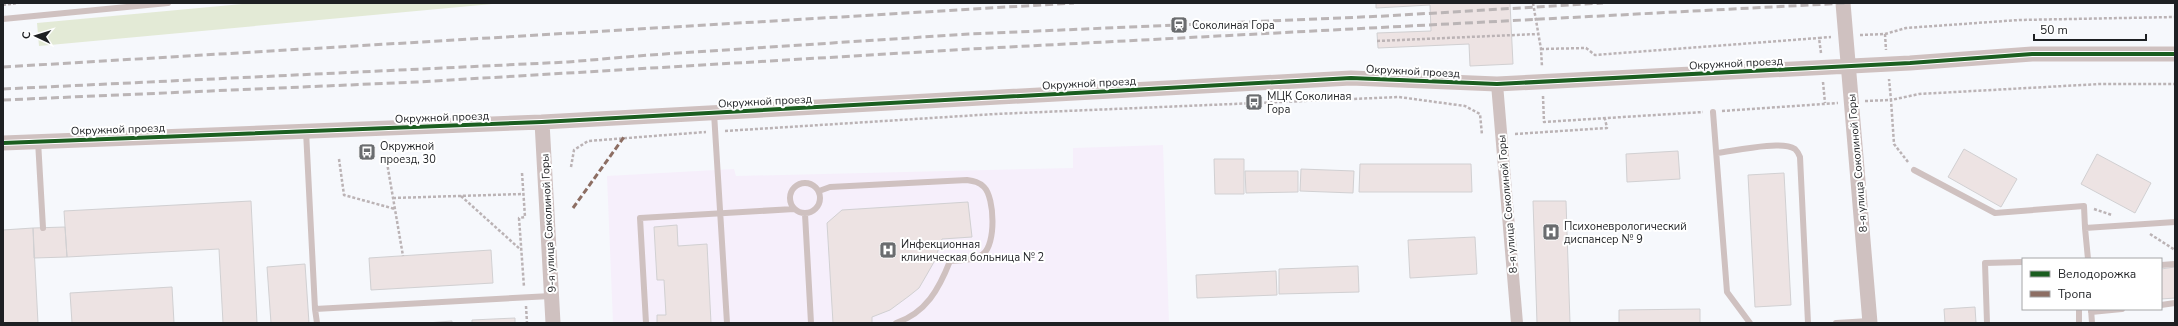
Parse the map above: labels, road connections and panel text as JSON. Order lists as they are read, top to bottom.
{
  "streets": {
    "street": ["Окружной проезд", "8-я улица Соколиной Горы", "9-я улица Соколиной Горы"]
  },
  "crossings": [
    ["Окружной проезд", "8-я улица Соколиной Горы"],
    ["Окружной проезд", "9-я улица Соколиной Горы"]
  ],
  "places": {
    "station": ["Соколиная Гора"],
    "bus stop": ["МЦК Соколиная Гора", "Окружной проезд, 30"],
    "hospital": ["Психоневрологический диспансер № 9", "Инфекционная клиническая больница № 2"]
  },
  "legend": ["Велодорожка", "Тропа"],
  "scale_bar": "50 m",
  "north": "left"
}
